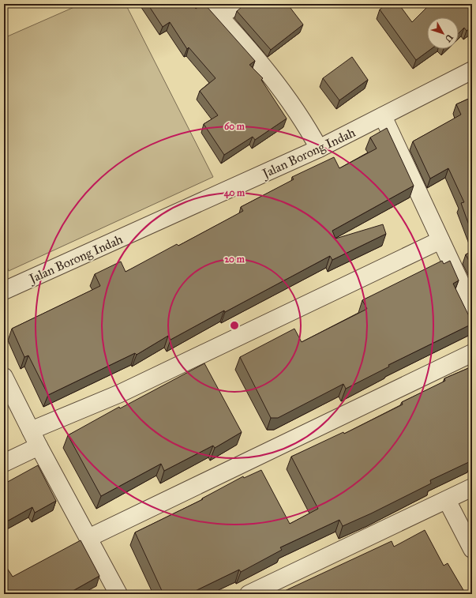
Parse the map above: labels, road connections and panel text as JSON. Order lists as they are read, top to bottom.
{
  "streets": {
    "street": ["Jalan Borong Indah"]
  },
  "north": "bottom right",
  "rings": ["60 m", "40 m", "20 m"]
}
